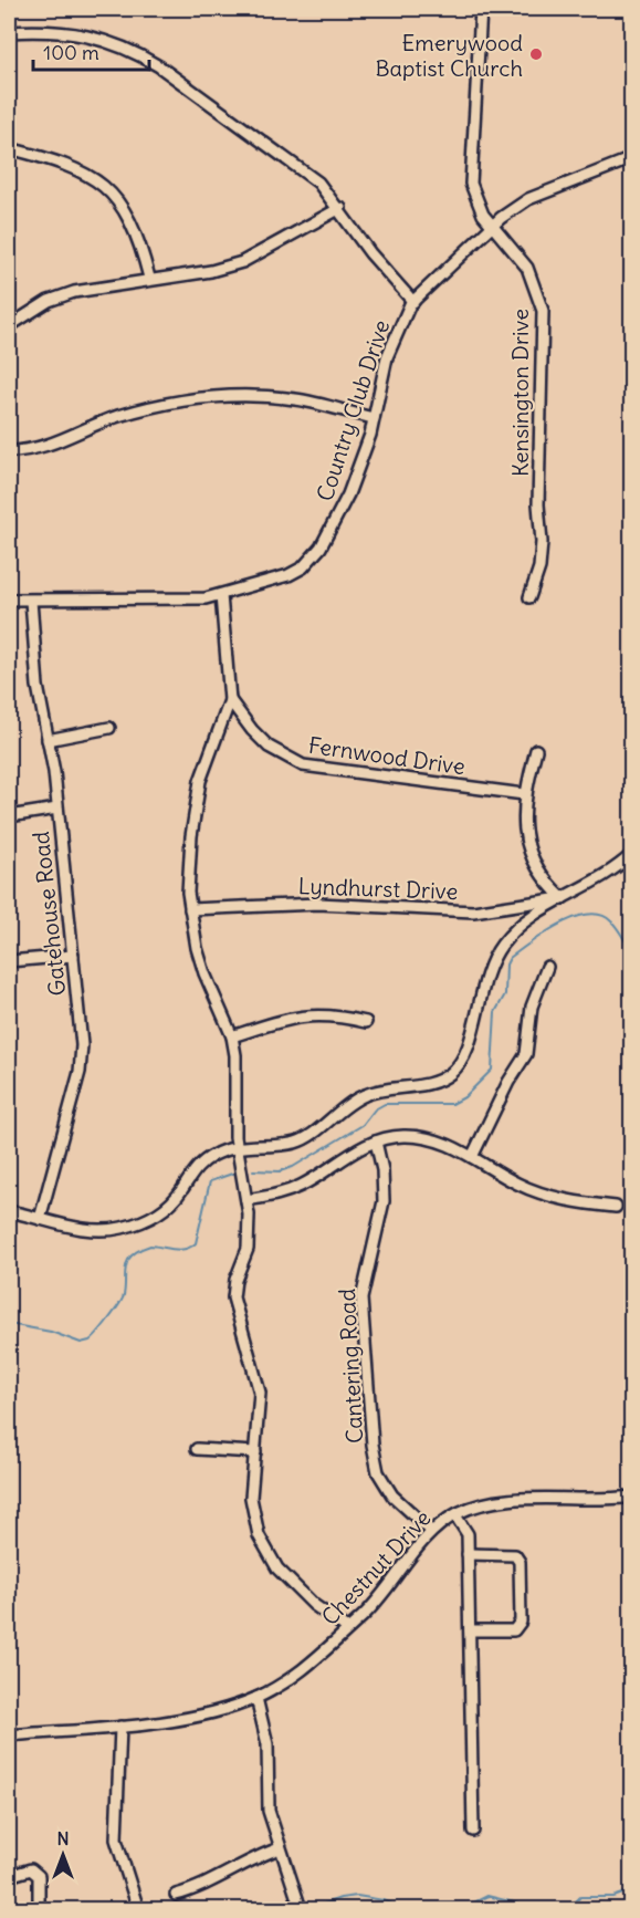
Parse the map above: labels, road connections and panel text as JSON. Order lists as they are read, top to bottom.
{
  "streets": {
    "street": [
      "Kensington Drive",
      "Country Club Drive",
      "Fernwood Drive",
      "Lyndhurst Drive",
      "Gatehouse Road",
      "Cantering Road",
      "Chestnut Drive"
    ]
  },
  "crossings": [
    ["Kensington Drive", "Country Club Drive"],
    ["Country Club Drive", "Gatehouse Road"],
    ["Cantering Road", "Chestnut Drive"]
  ],
  "places": ["Emerywood Baptist Church"],
  "scale_bar": "100 m",
  "north": "top"
}
